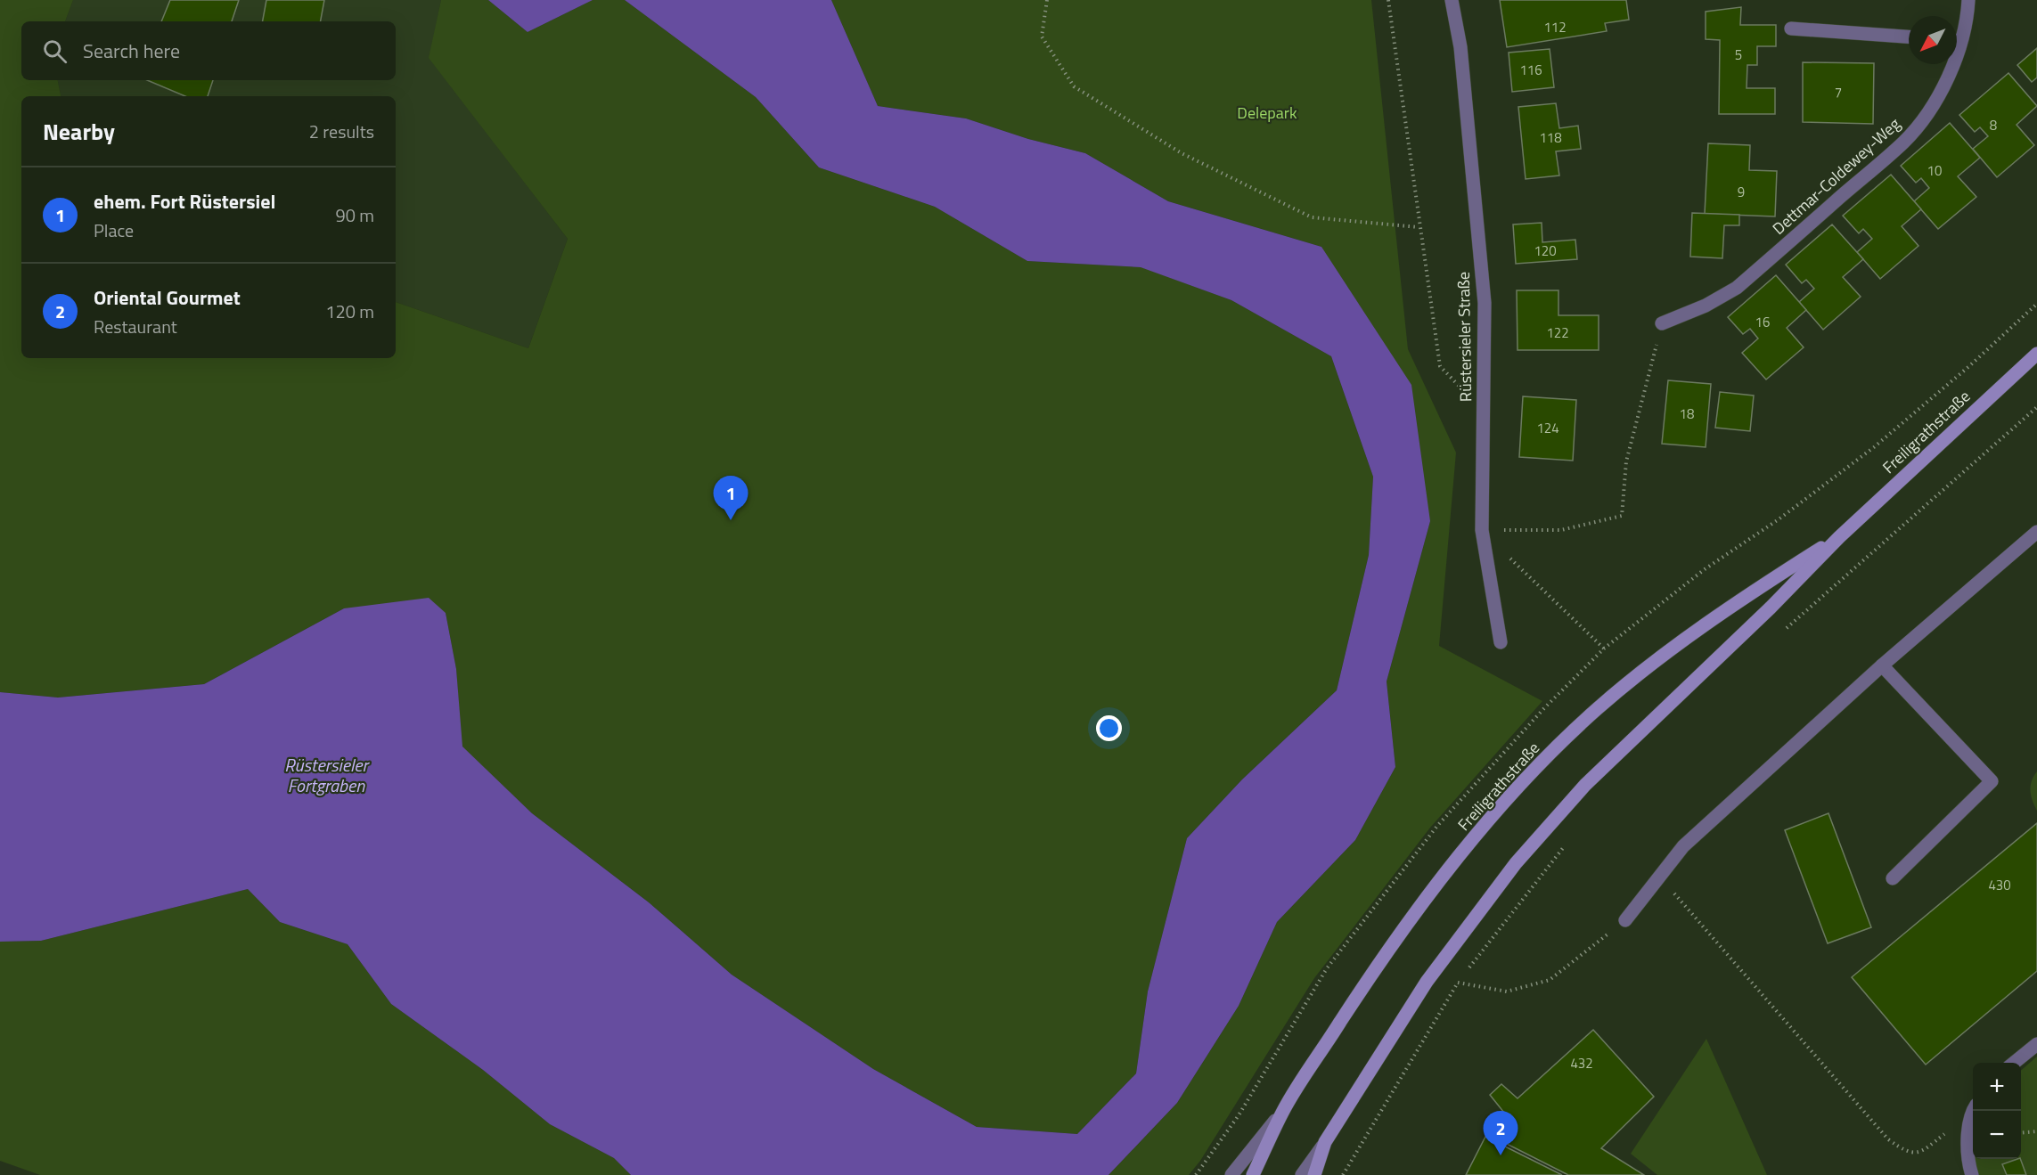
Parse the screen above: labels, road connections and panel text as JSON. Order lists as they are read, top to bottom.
{
  "streets": {
    "main road": ["Freiligrathstraße"],
    "street": ["Dettmar-Coldewey-Weg", "Rüstersieler Straße"]
  },
  "water": ["Rüstersieler Fortgraben"],
  "parks": ["Delepark"],
  "house_numbers": [
    "112",
    "5",
    "116",
    "7",
    "8",
    "118",
    "10",
    "9",
    "120",
    "16",
    "122",
    "18",
    "124",
    "430",
    "432"
  ],
  "north": "bottom left",
  "page": {
    "search": "Search here",
    "heading": ["Nearby", "2 results"],
    "list": [
      {
        "mark": "1",
        "name": "ehem. Fort Rüstersiel",
        "note": "Place",
        "value": "90 m"
      },
      {
        "mark": "2",
        "name": "Oriental Gourmet",
        "note": "Restaurant",
        "value": "120 m"
      }
    ],
    "pins": ["1", "2"],
    "map_buttons": ["+", "−"]
  }
}
